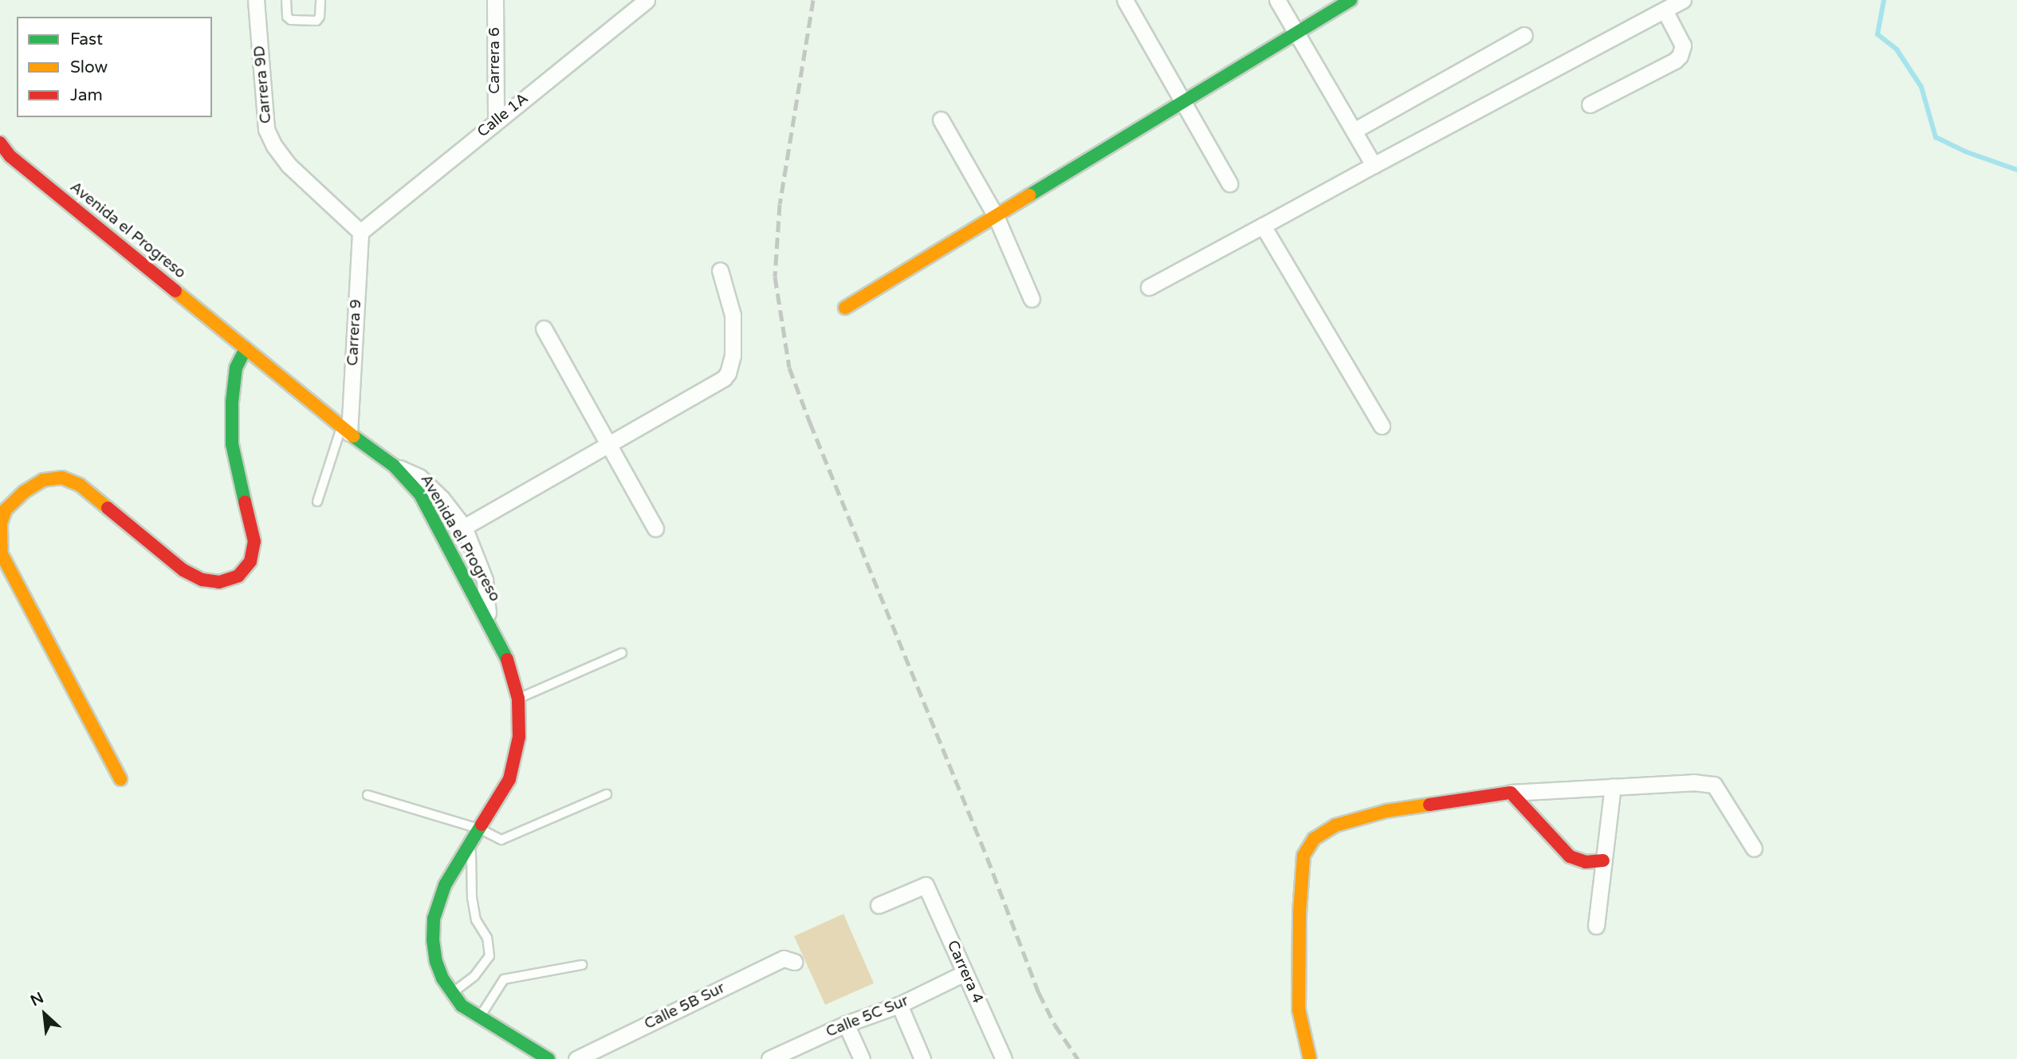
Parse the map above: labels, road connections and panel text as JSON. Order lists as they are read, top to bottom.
{
  "streets": {
    "street": [
      "Carrera 6",
      "Carrera 9D",
      "Calle 1A",
      "Avenida el Progreso",
      "Carrera 9",
      "Carrera 4",
      "Calle 5B Sur",
      "Calle 5C Sur"
    ]
  },
  "crossings": [
    ["Carrera 6", "Calle 1A"],
    ["Carrera 9D", "Calle 1A"],
    ["Carrera 9D", "Carrera 9"],
    ["Calle 1A", "Carrera 9"],
    ["Avenida el Progreso", "Carrera 9"],
    ["Carrera 4", "Calle 5C Sur"]
  ],
  "legend": ["Fast", "Slow", "Jam"],
  "north": "top left"
}
